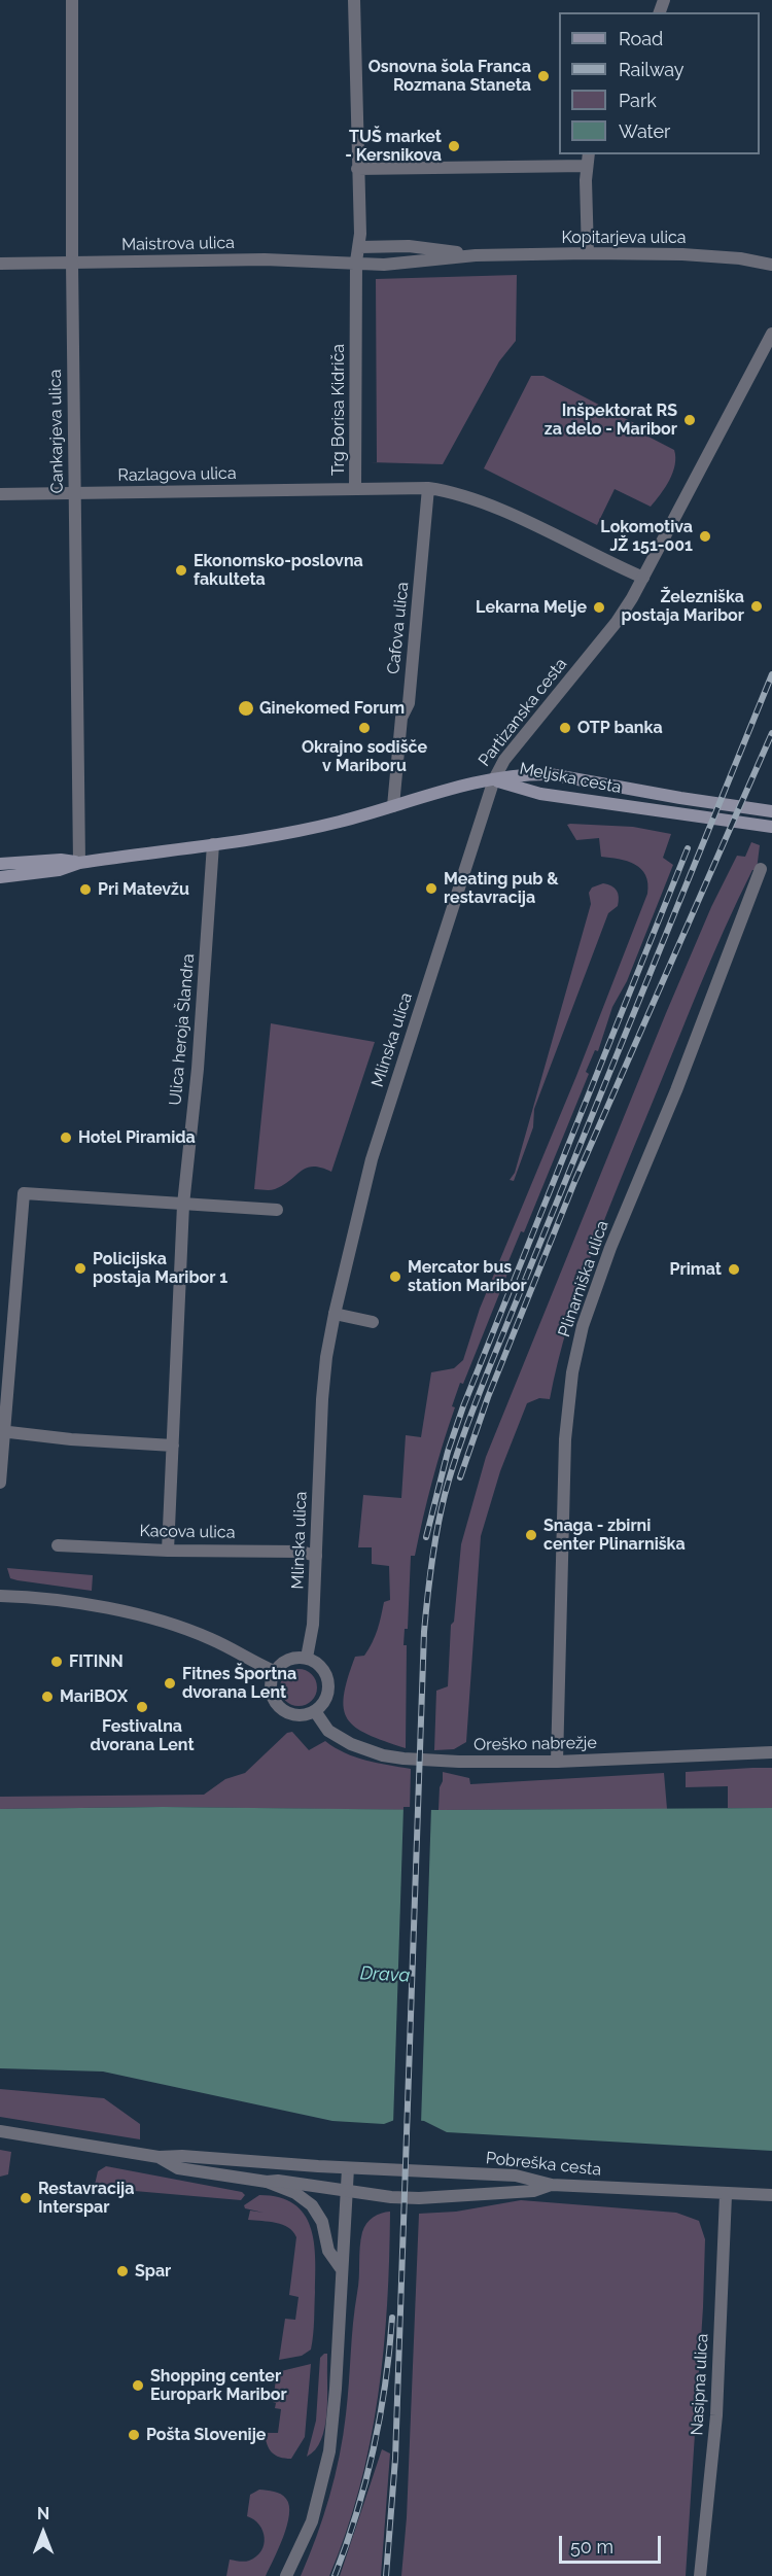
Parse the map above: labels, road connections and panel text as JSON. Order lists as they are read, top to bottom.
{
  "streets": {
    "main road": ["Partizanska cesta", "Meljska cesta"],
    "street": [
      "Kopitarjeva ulica",
      "Maistrova ulica",
      "Trg Borisa Kidriča",
      "Cankarjeva ulica",
      "Razlagova ulica",
      "Cafova ulica",
      "Ulica heroja Šlandra",
      "Mlinska ulica",
      "Plinarniška ulica",
      "Kacova ulica",
      "Oreško nabrežje",
      "Pobreška cesta",
      "Nasipna ulica"
    ]
  },
  "crossings": [
    ["Kopitarjeva ulica", "Maistrova ulica"],
    ["Kopitarjeva ulica", "Trg Borisa Kidriča"],
    ["Maistrova ulica", "Trg Borisa Kidriča"],
    ["Maistrova ulica", "Cankarjeva ulica"],
    ["Trg Borisa Kidriča", "Razlagova ulica"],
    ["Trg Borisa Kidriča", "Cafova ulica"],
    ["Trg Borisa Kidriča", "Partizanska cesta"],
    ["Cankarjeva ulica", "Razlagova ulica"],
    ["Cankarjeva ulica", "Partizanska cesta"],
    ["Cafova ulica", "Partizanska cesta"],
    ["Partizanska cesta", "Meljska cesta"],
    ["Partizanska cesta", "Ulica heroja Šlandra"],
    ["Partizanska cesta", "Mlinska ulica"],
    ["Meljska cesta", "Mlinska ulica"],
    ["Ulica heroja Šlandra", "Kacova ulica"],
    ["Mlinska ulica", "Kacova ulica"],
    ["Mlinska ulica", "Oreško nabrežje"],
    ["Plinarniška ulica", "Oreško nabrežje"],
    ["Pobreška cesta", "Nasipna ulica"]
  ],
  "water": ["Drava"],
  "places": [
    "Osnovna šola Franca Rozmana Staneta",
    "TUŠ market - Kersnikova",
    "Inšpektorat RS za delo - Maribor",
    "Lokomotiva JŽ 151-001",
    "Ekonomsko-poslovna fakulteta",
    "Železniška postaja Maribor",
    "Lekarna Melje",
    "Ginekomed Forum",
    "Okrajno sodišče v Mariboru",
    "OTP banka",
    "Meating pub & restavracija",
    "Pri Matevžu",
    "Hotel Piramida",
    "Policijska postaja Maribor 1",
    "Primat",
    "Mercator bus station Maribor",
    "Snaga - zbirni center Plinarniška",
    "FITINN",
    "Fitnes Športna dvorana Lent",
    "MariBOX",
    "Festivalna dvorana Lent",
    "Restavracija Interspar",
    "Spar",
    "Shopping center Europark Maribor",
    "Pošta Slovenije"
  ],
  "legend": [
    "Road",
    "Railway",
    "Park",
    "Water"
  ],
  "scale_bar": "50 m",
  "north": "top"
}
